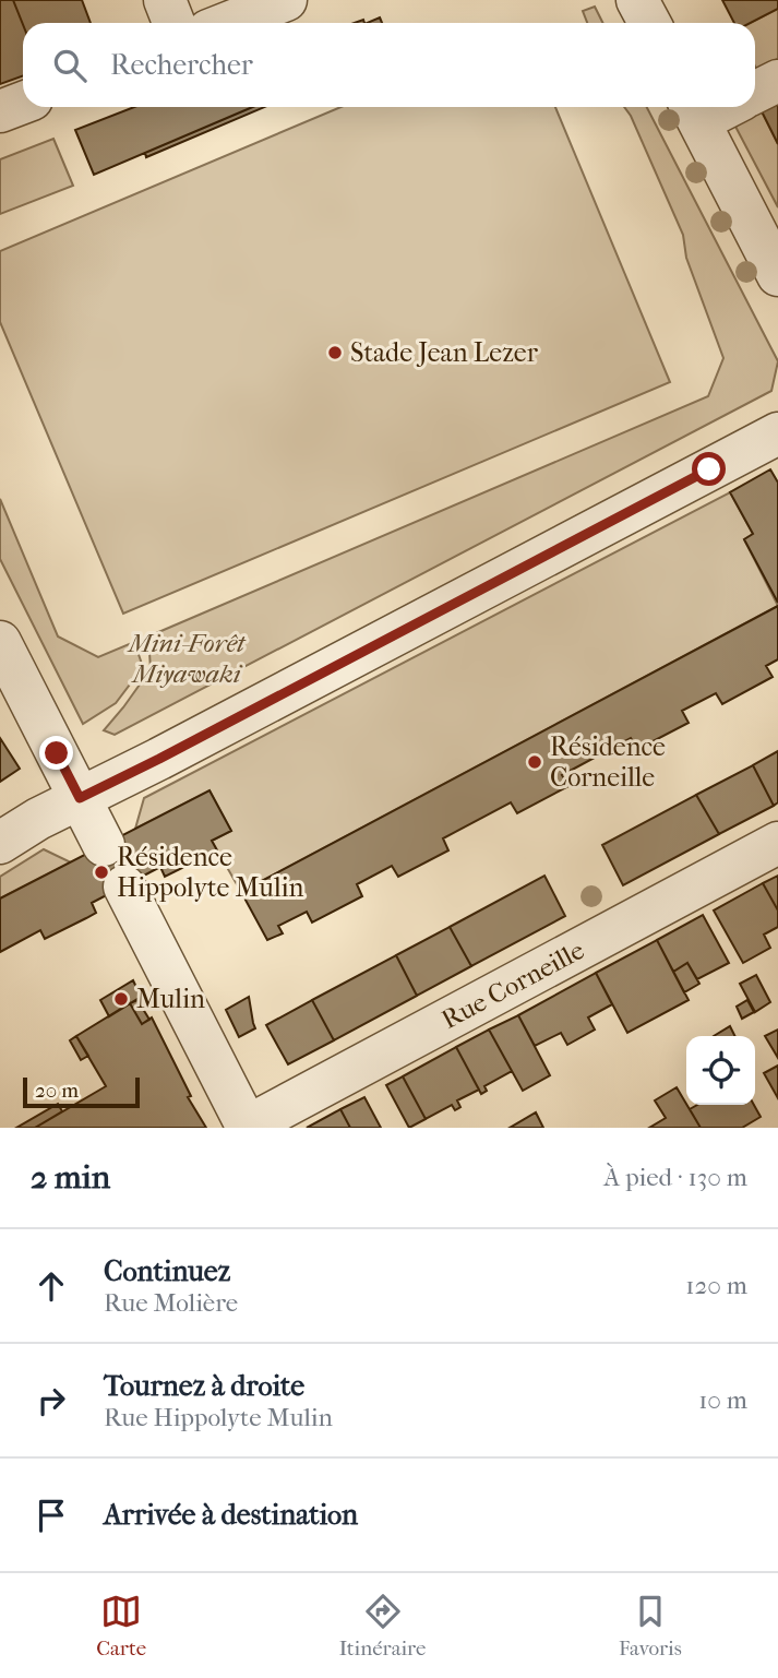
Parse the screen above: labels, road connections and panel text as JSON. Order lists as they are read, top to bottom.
{
  "streets": {
    "street": ["Rue Corneille"]
  },
  "parks": ["Mini-Forêt Miyawaki"],
  "places": [
    "Stade Jean Lezer",
    "Résidence Corneille",
    "Résidence Hippolyte Mulin",
    "Mulin"
  ],
  "scale_bar": "20 m",
  "page": {
    "search": "Rechercher",
    "scale": "20 m",
    "heading": ["2 min", "À pied · 130 m"],
    "list": [
      ["Continuez", "Rue Molière", "120 m"],
      ["Tournez à droite", "Rue Hippolyte Mulin", "10 m"],
      "Arrivée à destination"
    ],
    "nav": ["Carte", "Itinéraire", "Favoris"]
  }
}
